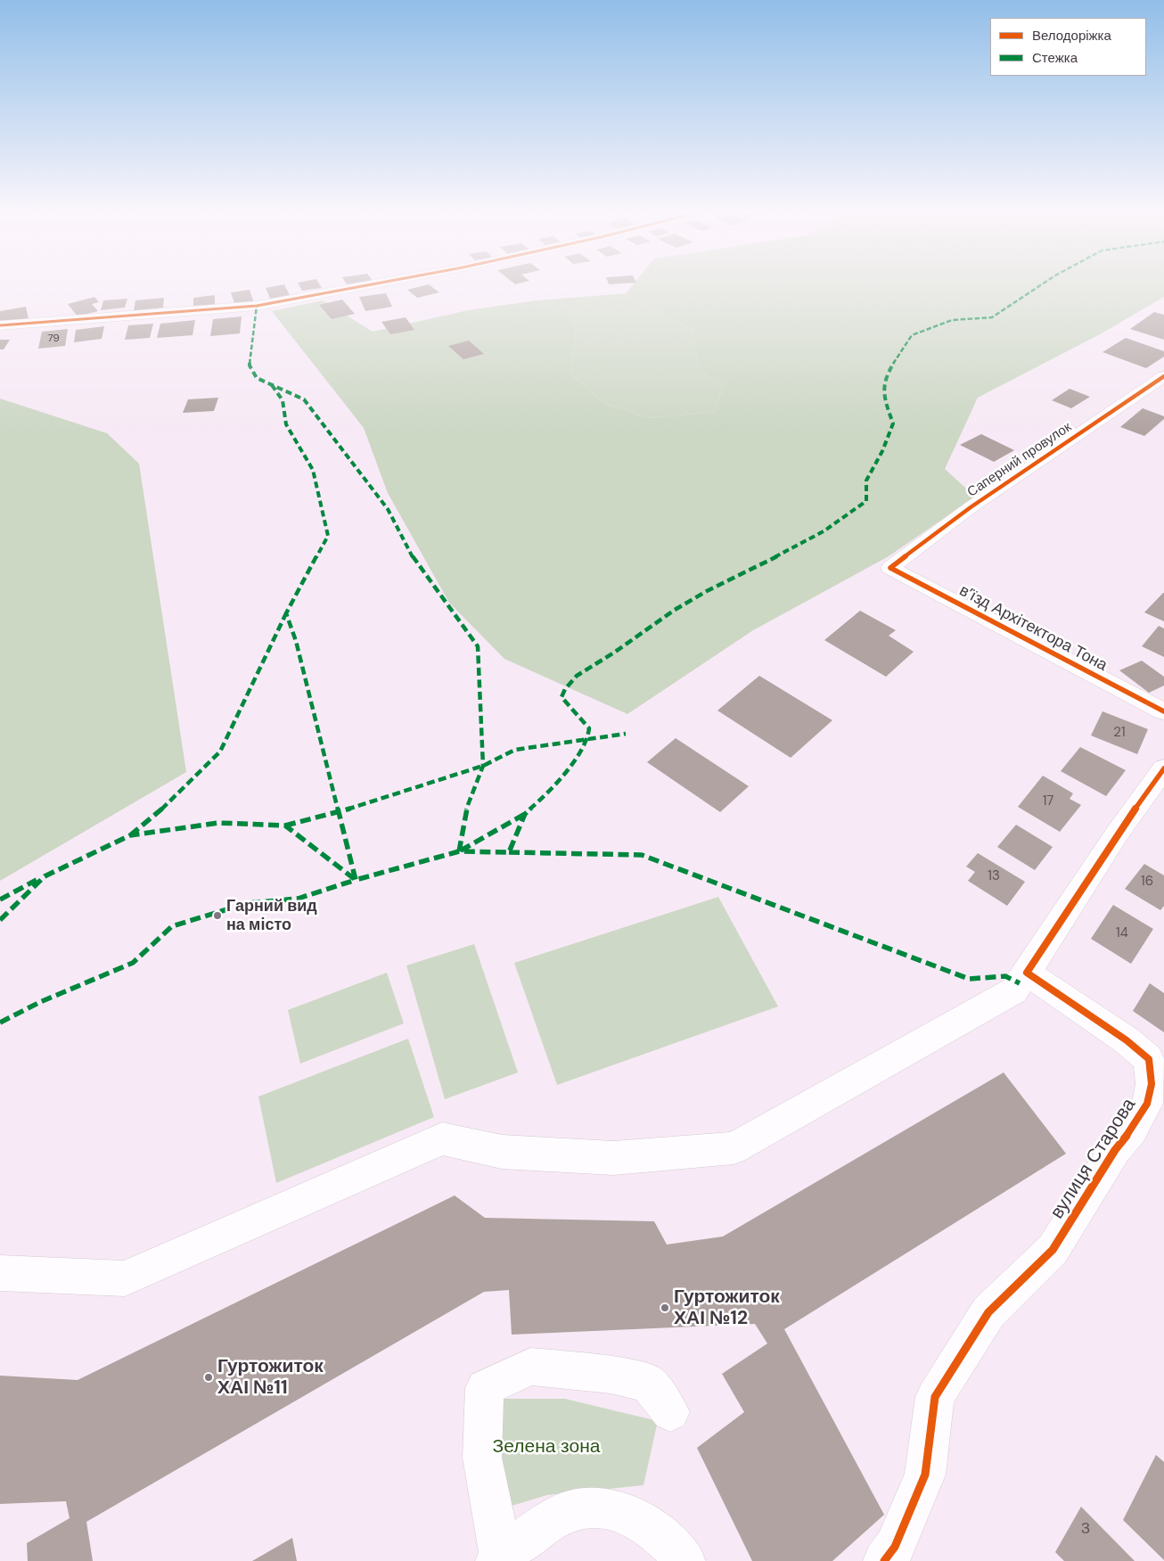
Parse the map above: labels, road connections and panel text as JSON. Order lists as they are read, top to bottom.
{
  "streets": {
    "street": ["Саперний провулок", "в’їзд Архітектора Тона", "вулиця Старова"]
  },
  "crossings": [
    ["Саперний провулок", "в’їзд Архітектора Тона"]
  ],
  "parks": ["Зелена зона"],
  "places": ["Гарний вид на місто", "Гуртожиток ХАІ №12", "Гуртожиток ХАІ №11"],
  "house_numbers": [
    "79",
    "21",
    "17",
    "13",
    "16",
    "14",
    "3"
  ],
  "legend": ["Велодоріжка", "Стежка"]
}
